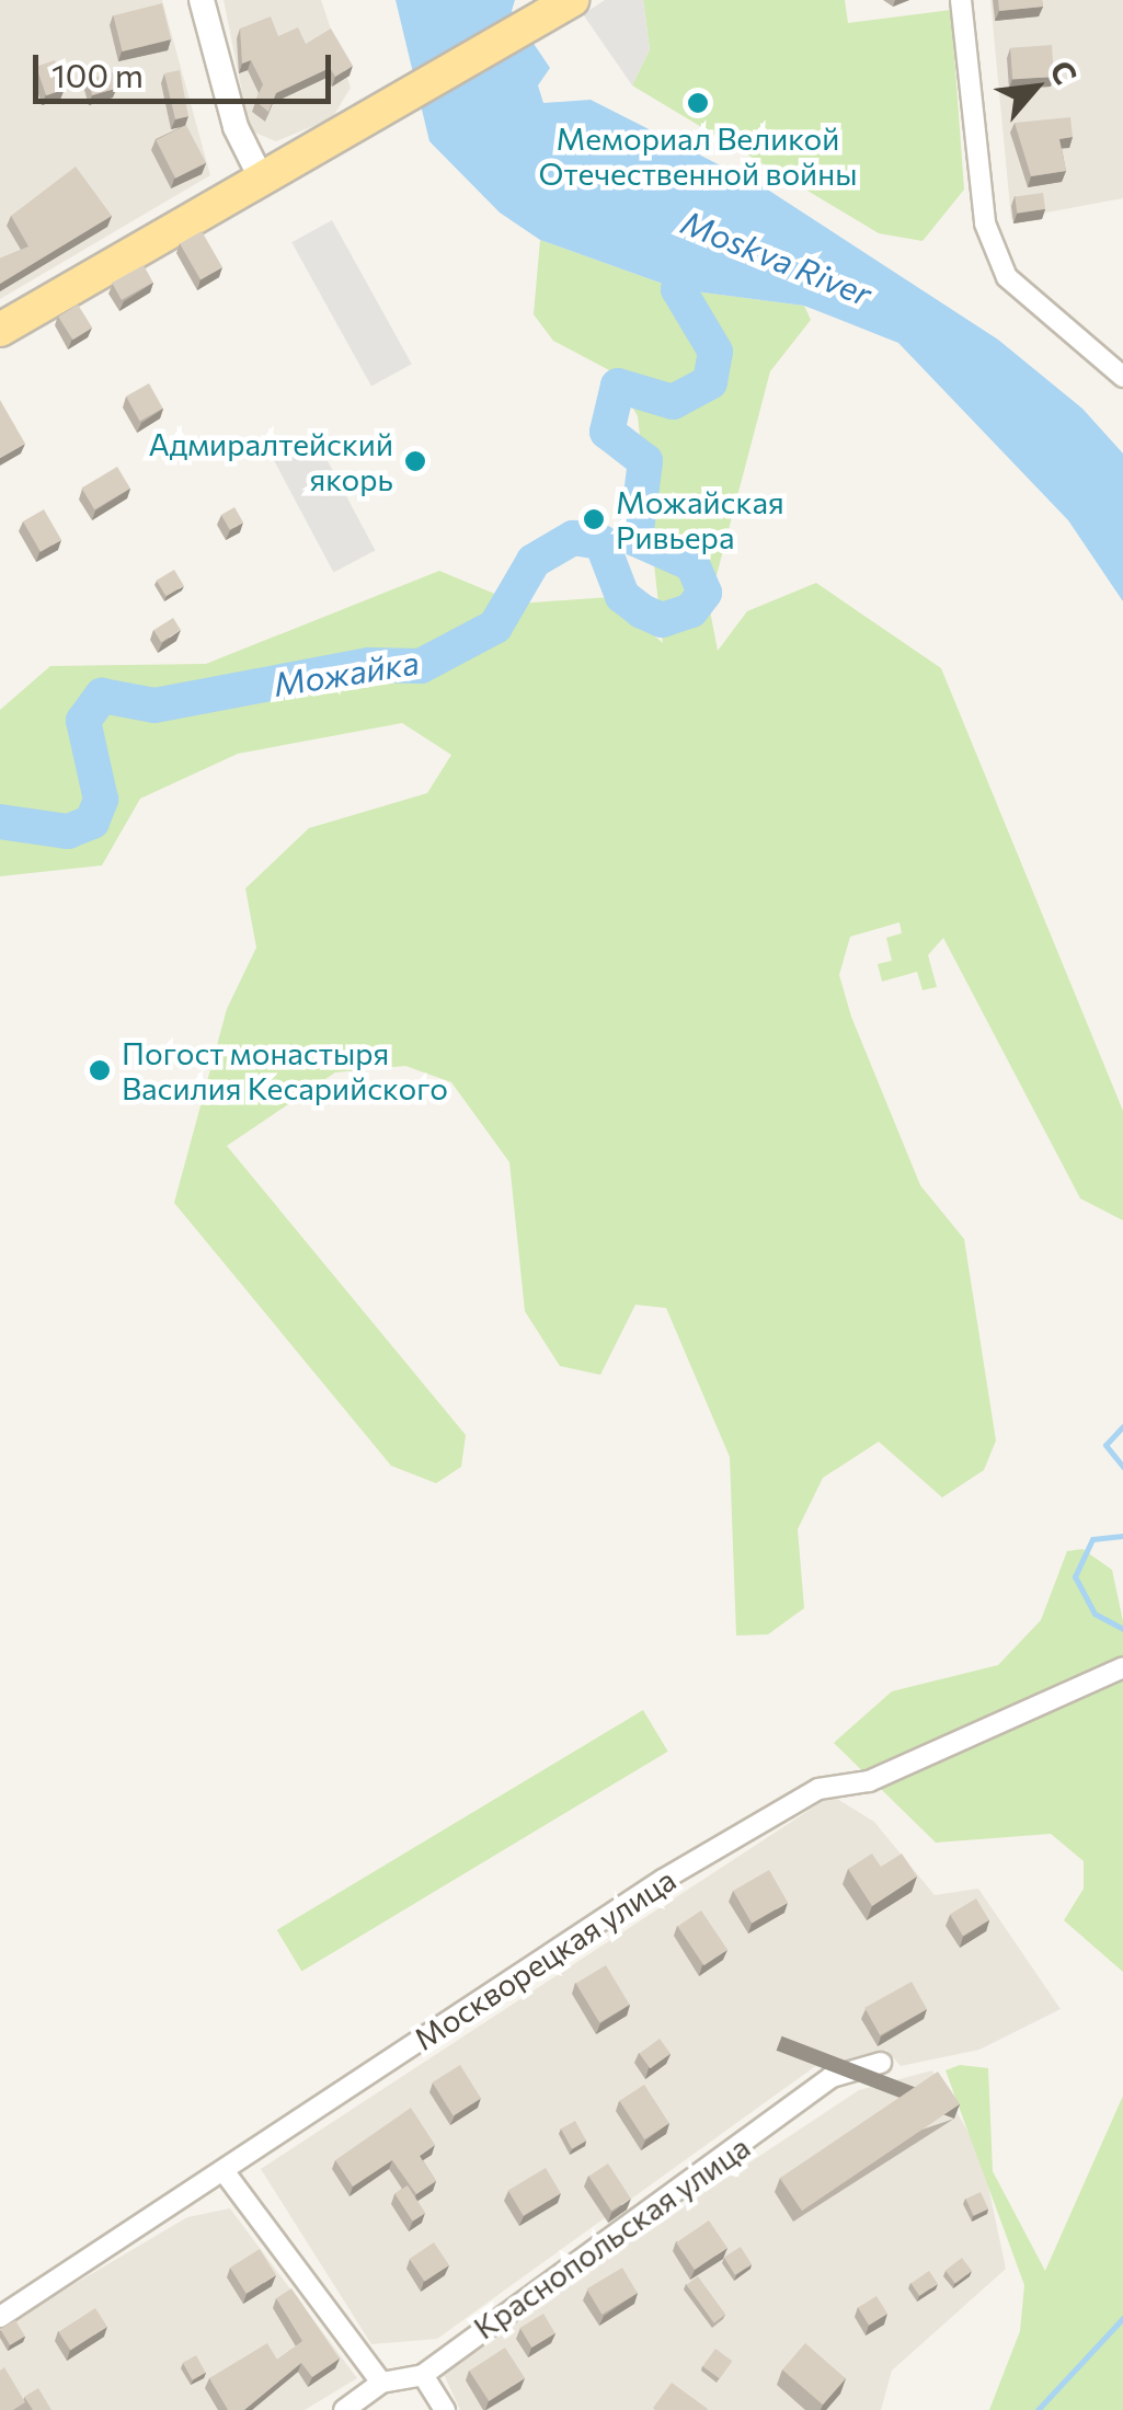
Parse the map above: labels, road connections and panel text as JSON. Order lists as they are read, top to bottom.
{
  "streets": {
    "street": ["Москворецкая улица", "Краснопольская улица"]
  },
  "water": ["Moskva River", "Можайка"],
  "places": [
    "Мемориал Великой Отечественной войны",
    "Адмиралтейский якорь",
    "Можайская Ривьера",
    "Погост монастыря Василия Кесарийского"
  ],
  "scale_bar": "100 m",
  "north": "top right"
}
